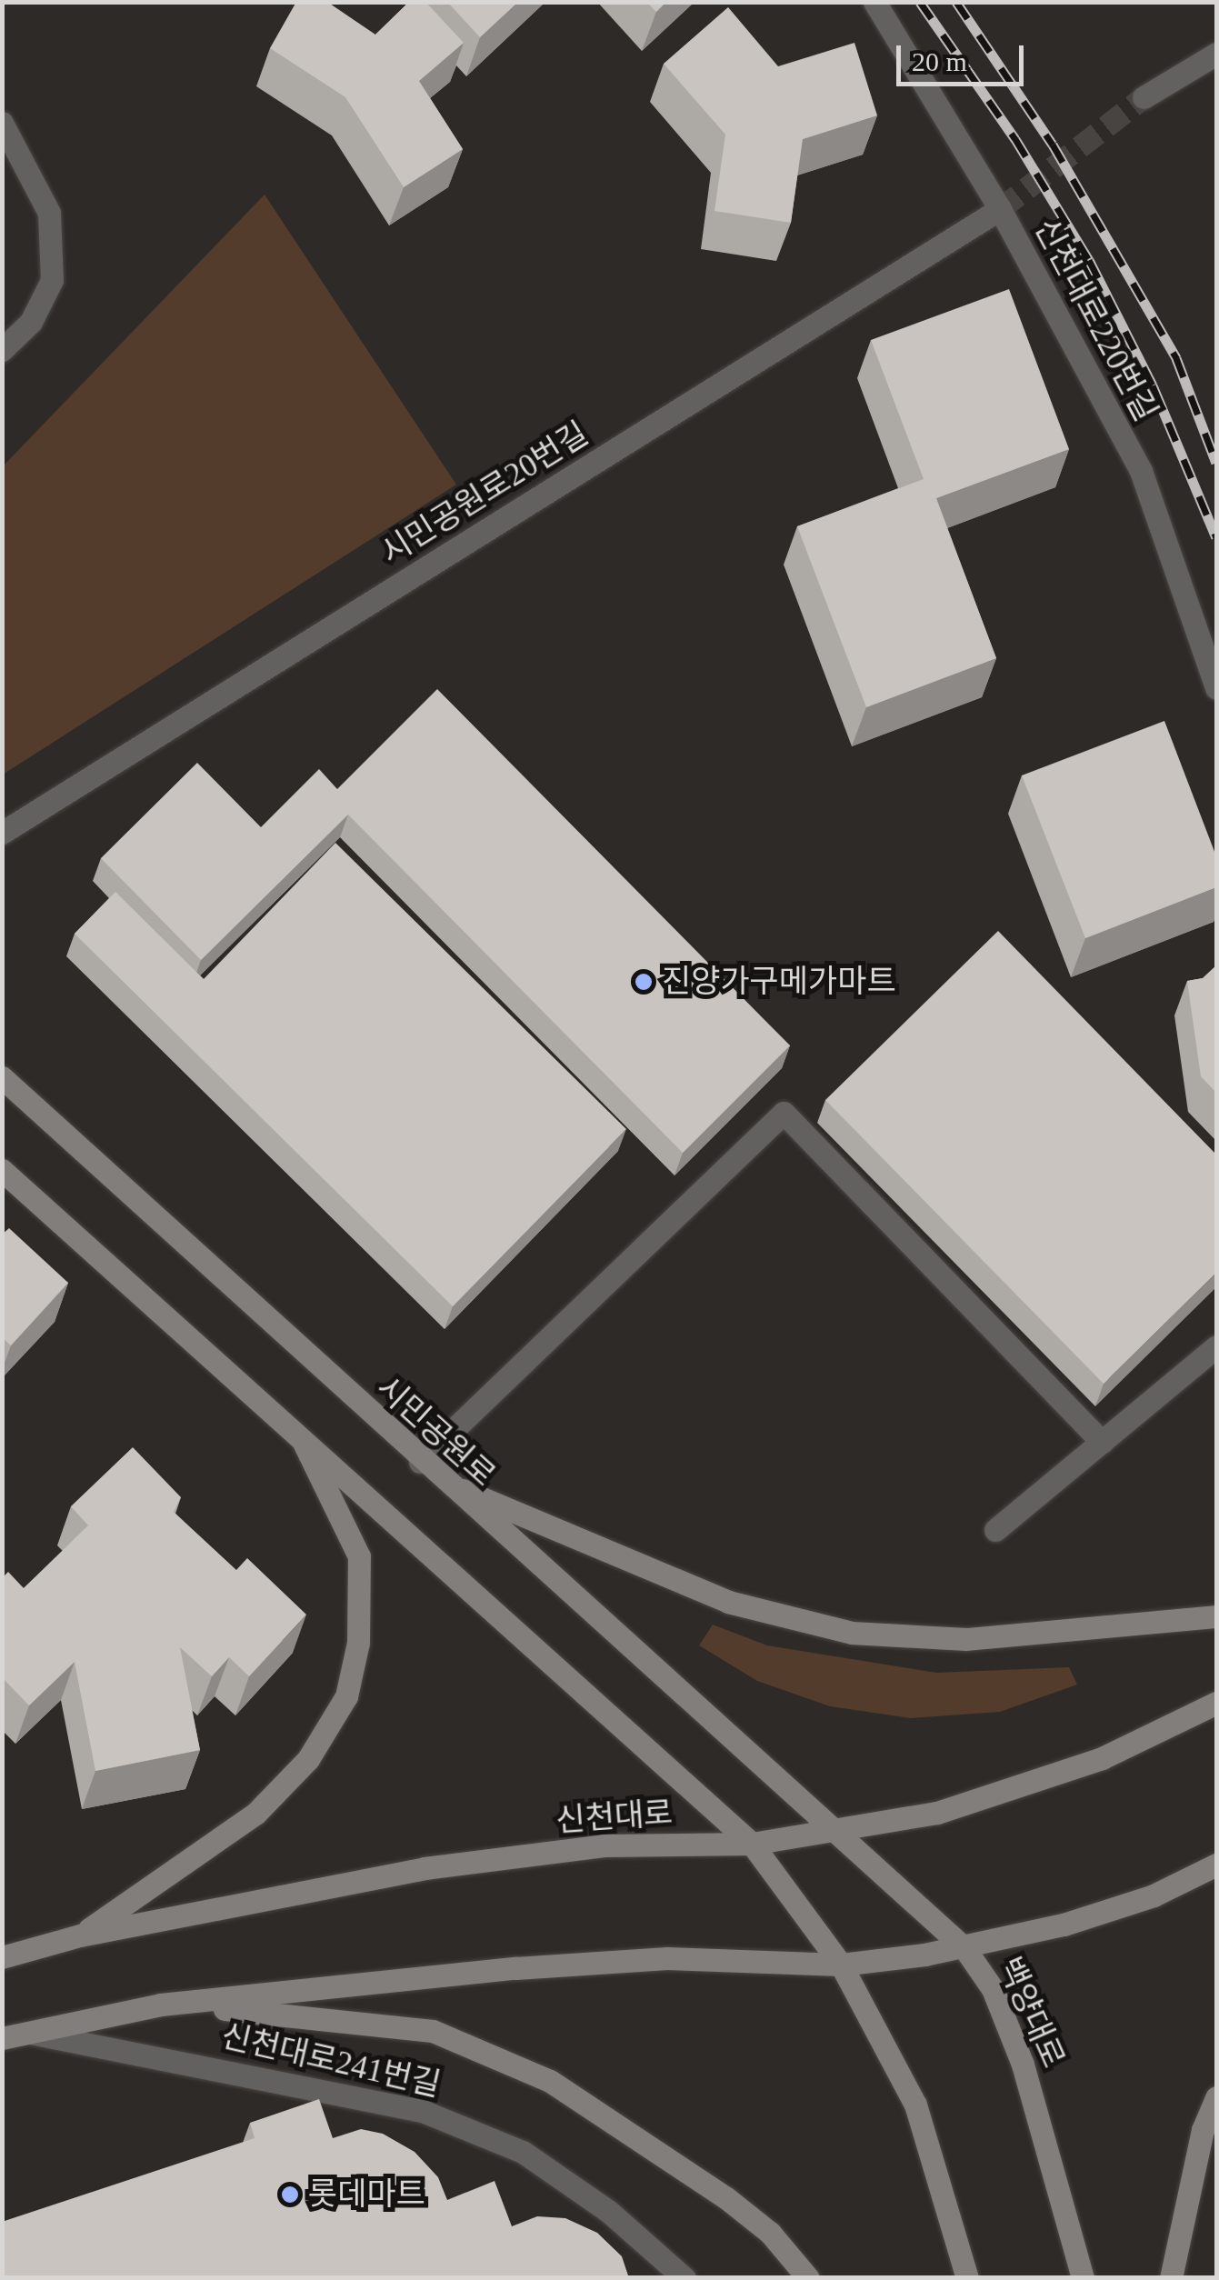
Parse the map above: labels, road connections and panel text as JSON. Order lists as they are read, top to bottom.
{
  "streets": {
    "main road": ["시민공원로", "신천대로", "백양대로"],
    "street": ["신천대로220번길", "시민공원로20번길", "신천대로241번길"]
  },
  "crossings": [
    ["신천대로220번길", "시민공원로20번길"],
    ["시민공원로", "신천대로"],
    ["시민공원로", "백양대로"],
    ["신천대로", "백양대로"]
  ],
  "places": ["진양가구메가마트", "롯데마트"],
  "scale_bar": "20 m"
}
